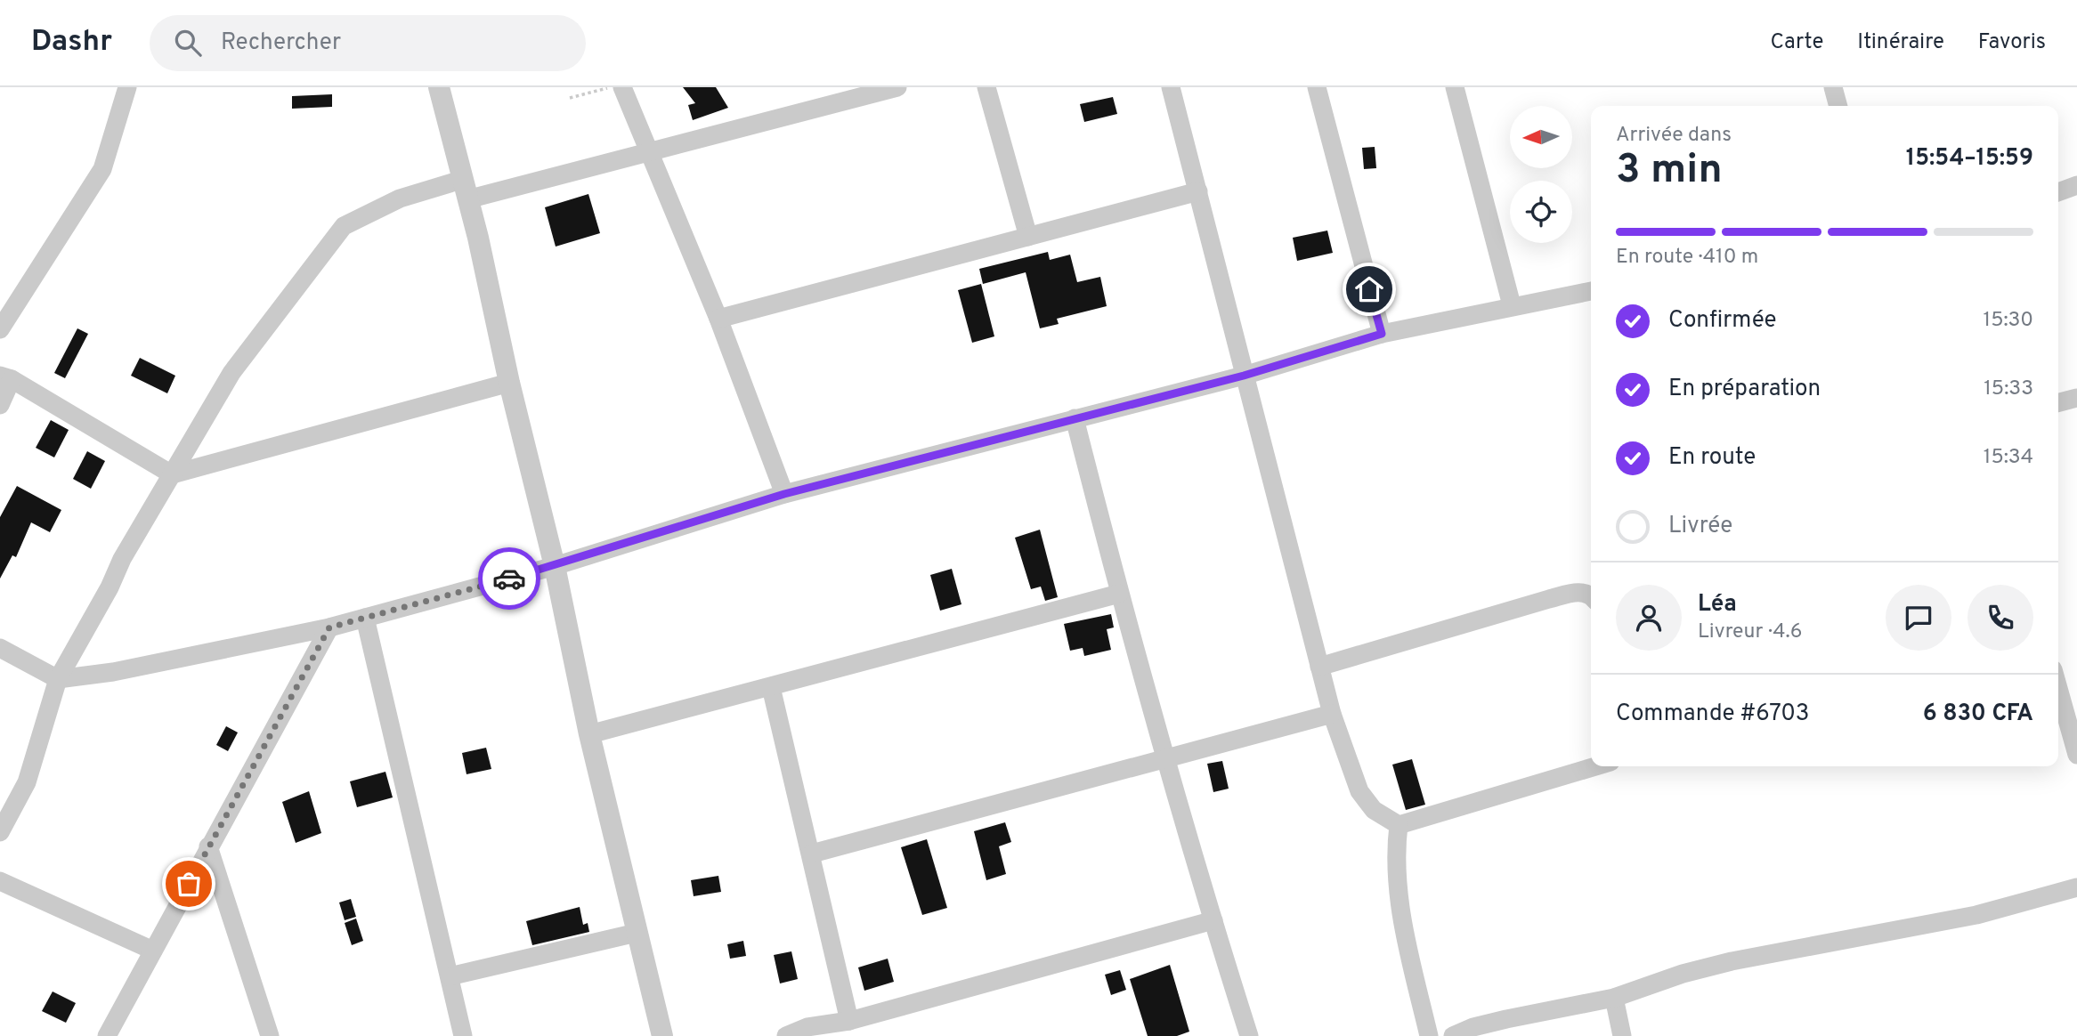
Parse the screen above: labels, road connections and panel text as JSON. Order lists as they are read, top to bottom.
{
  "north": "left",
  "page": {
    "header": "Dashr",
    "search": "Rechercher",
    "nav": ["Carte", "Itinéraire", "Favoris"],
    "heading": ["3 min", "Arrivée dans", "15:54–15:59"],
    "panel": [
      "Léa",
      "Livreur · 4.6",
      "Commande #6703",
      "6 830 CFA"
    ],
    "bar": "En route · 410 m",
    "list": [
      ["Confirmée", "15:30"],
      ["En préparation", "15:33"],
      ["En route", "15:34"],
      "Livrée"
    ]
  }
}
